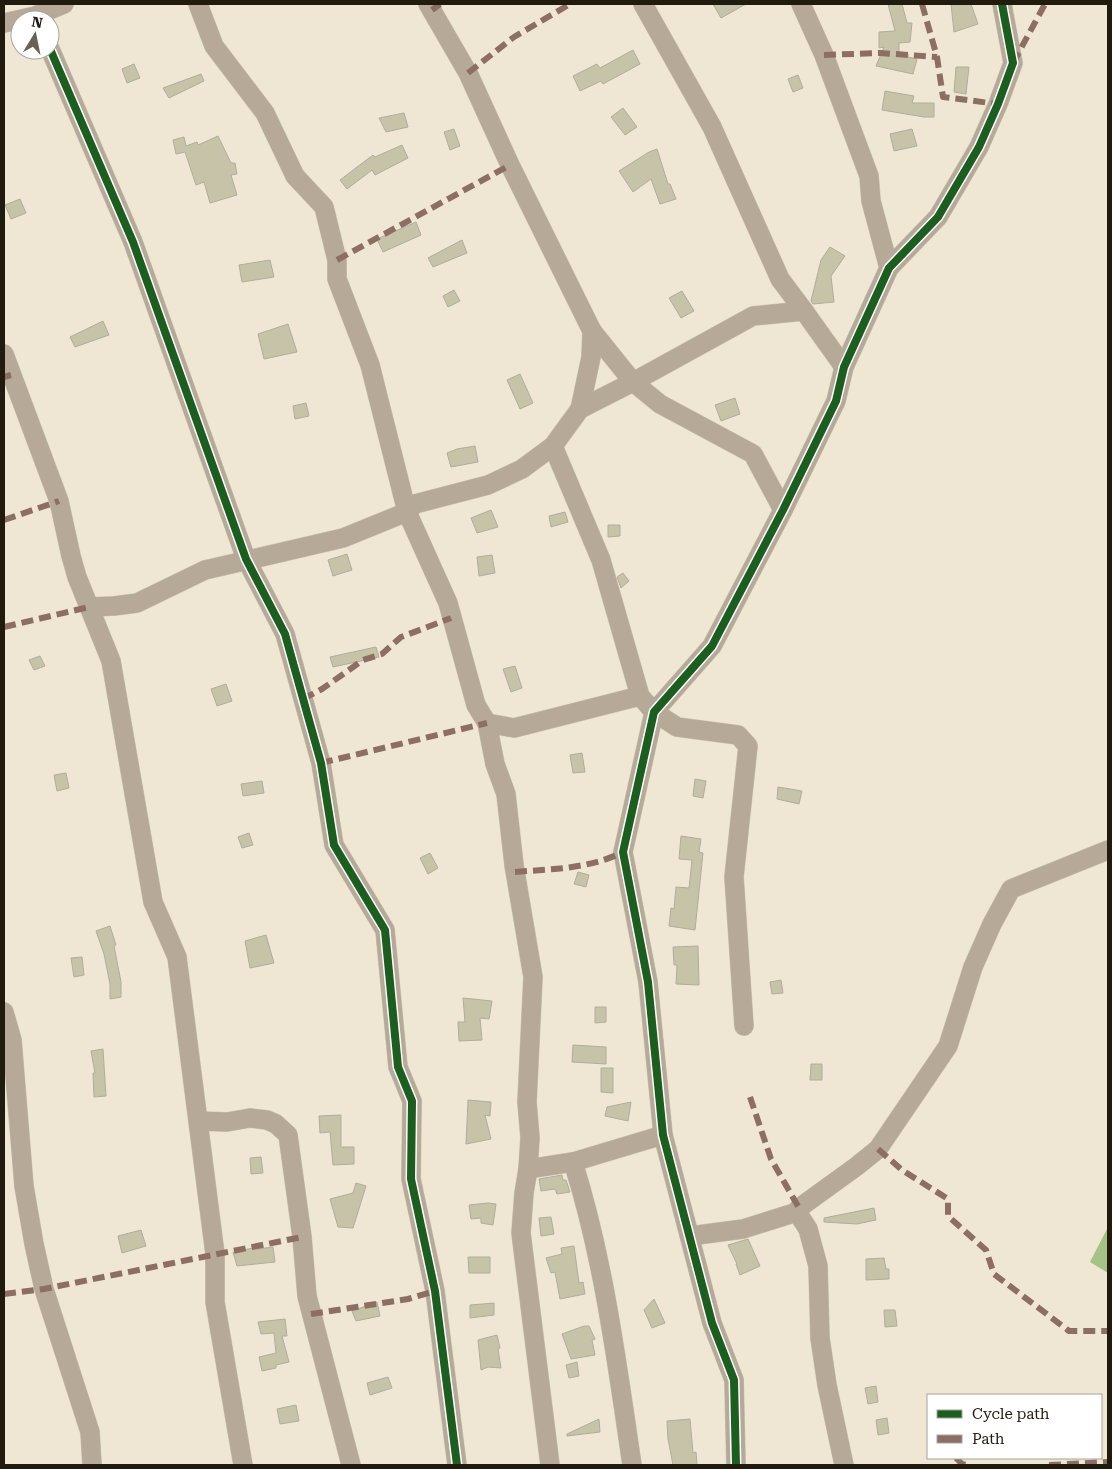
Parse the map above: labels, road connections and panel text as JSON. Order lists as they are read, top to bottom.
{
  "legend": ["Cycle path", "Path"],
  "north": "top"
}
